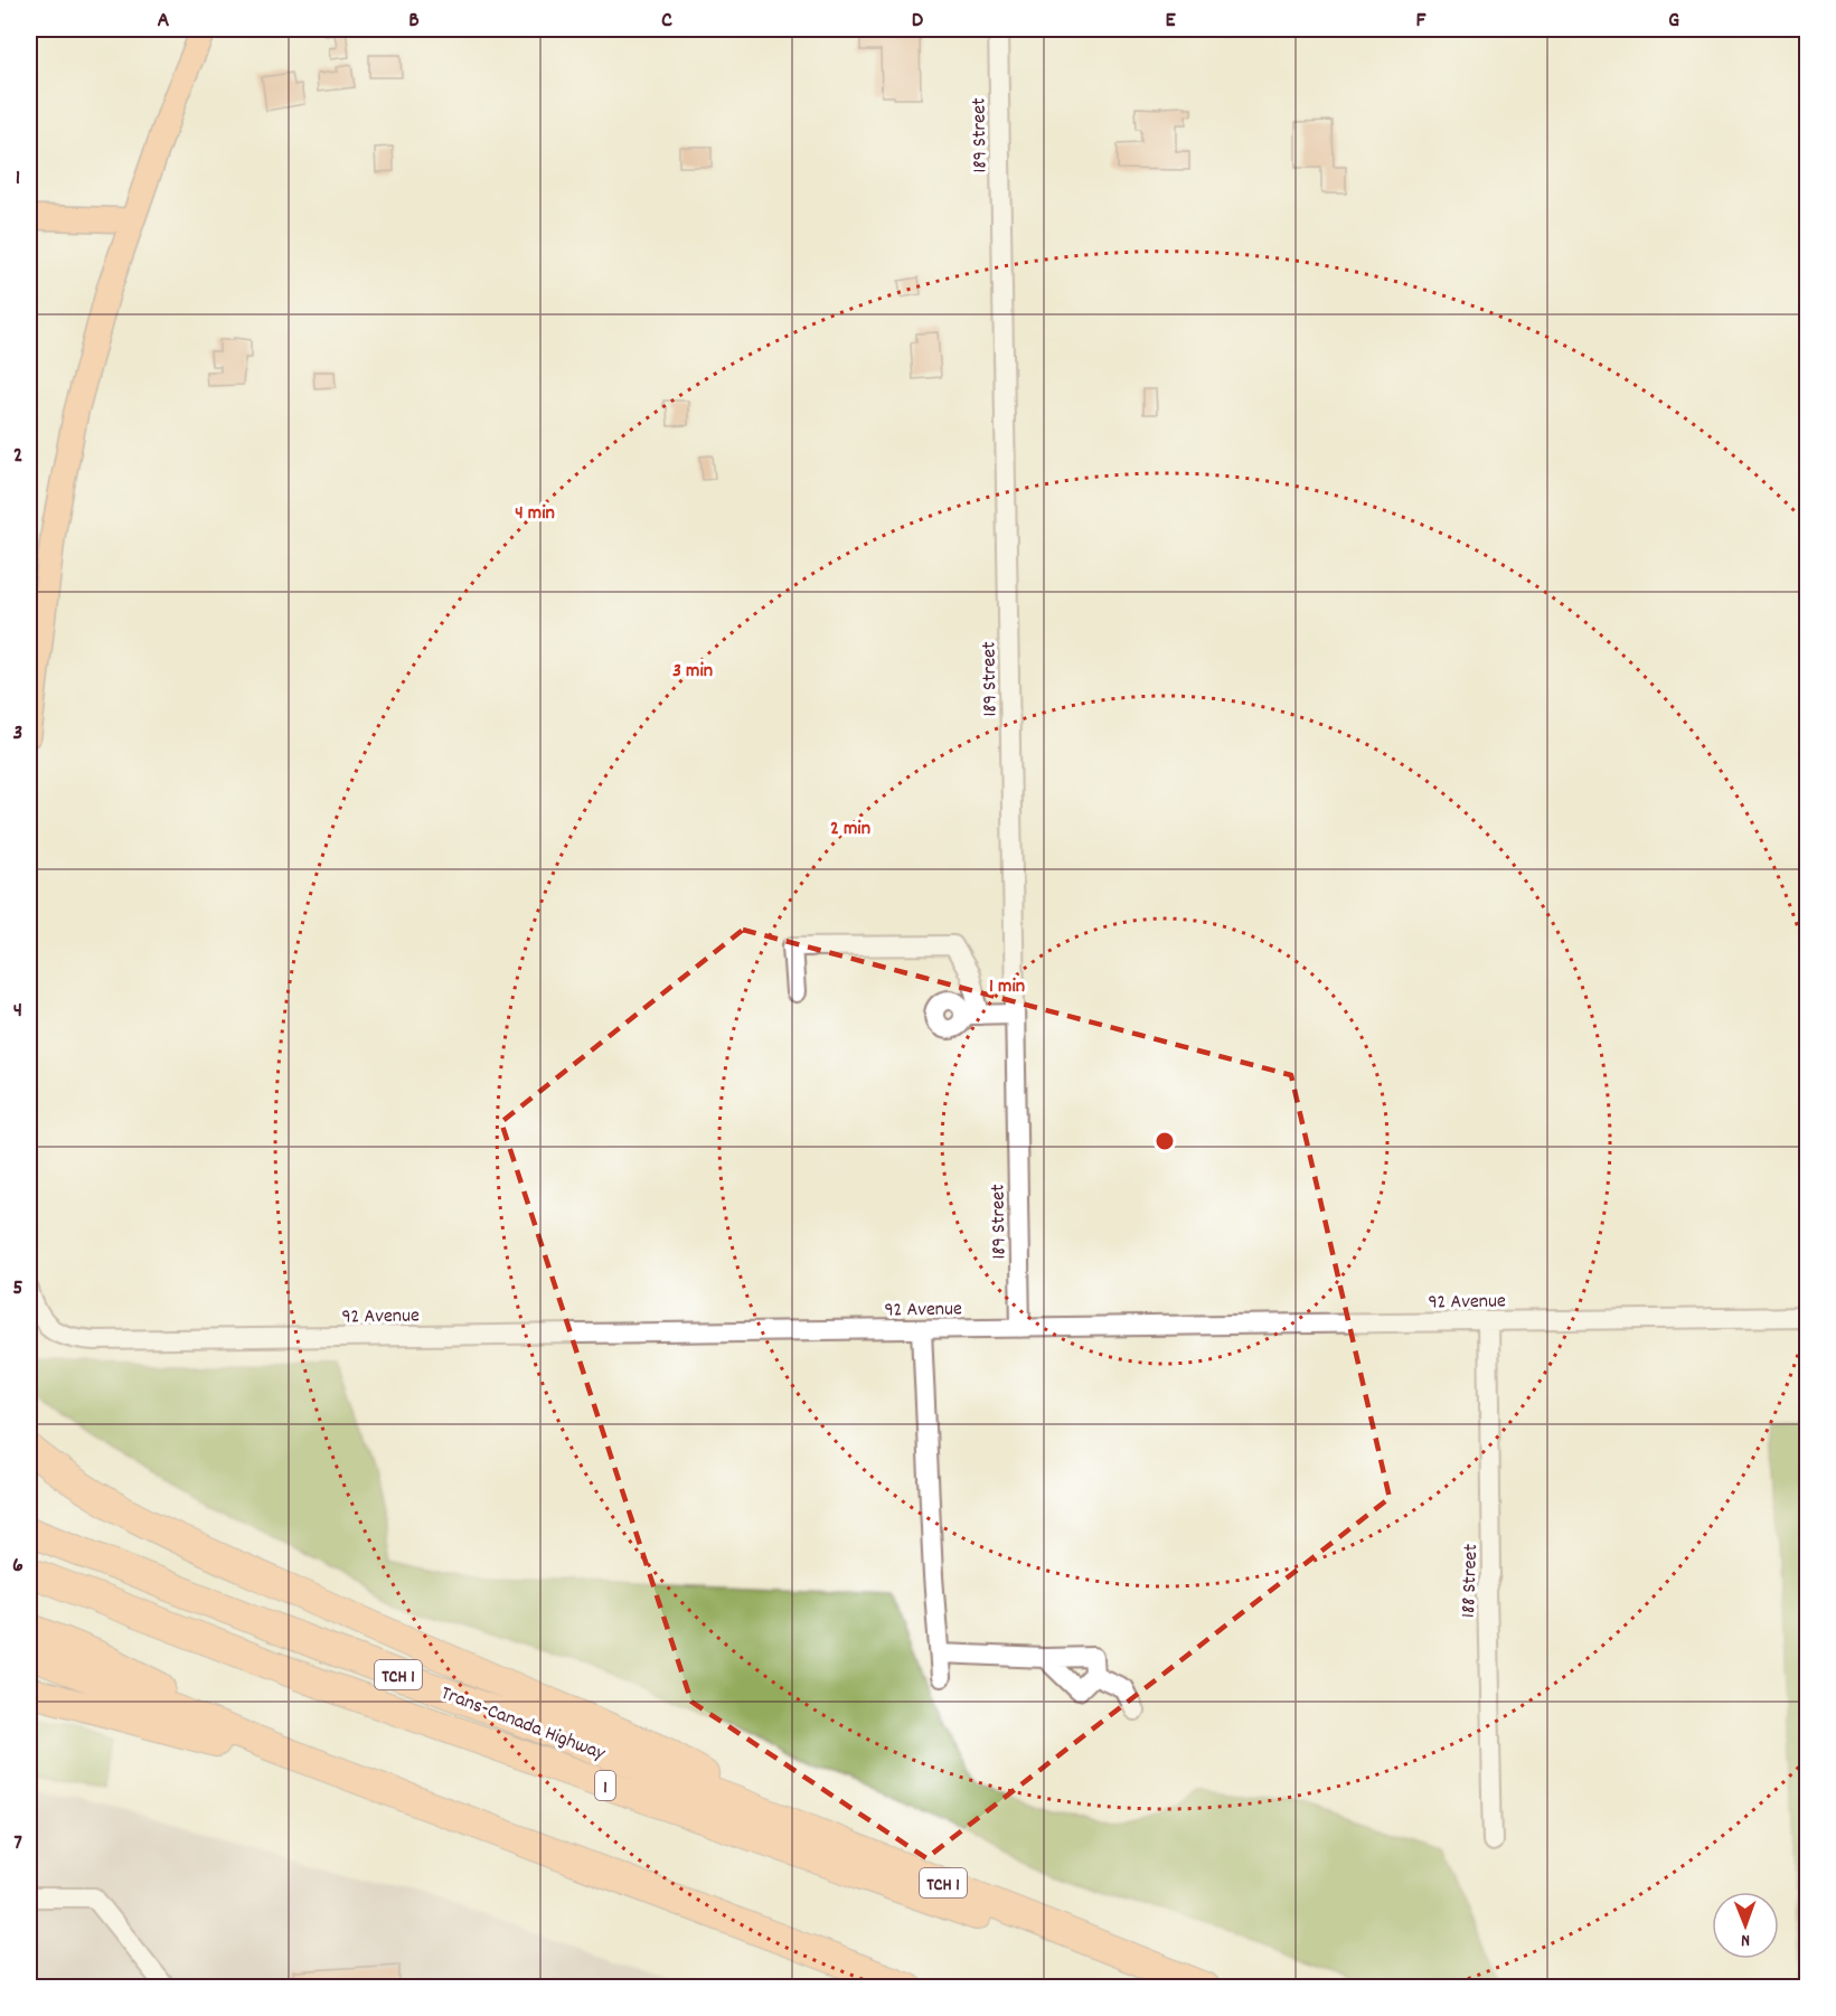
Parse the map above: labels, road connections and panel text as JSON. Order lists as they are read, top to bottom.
{
  "streets": {
    "highway": ["TCH 1", "Trans-Canada Highway", "1"],
    "street": ["189 Street", "92 Avenue", "188 Street"]
  },
  "crossings": [
    ["189 Street", "92 Avenue"],
    ["92 Avenue", "188 Street"]
  ],
  "north": "bottom",
  "grid": {
    "columns": [
      "A",
      "B",
      "C",
      "D",
      "E",
      "F",
      "G"
    ],
    "rows": [
      "1",
      "2",
      "3",
      "4",
      "5",
      "6",
      "7"
    ]
  },
  "rings": [
    "4 min",
    "3 min",
    "2 min",
    "1 min"
  ]
}
